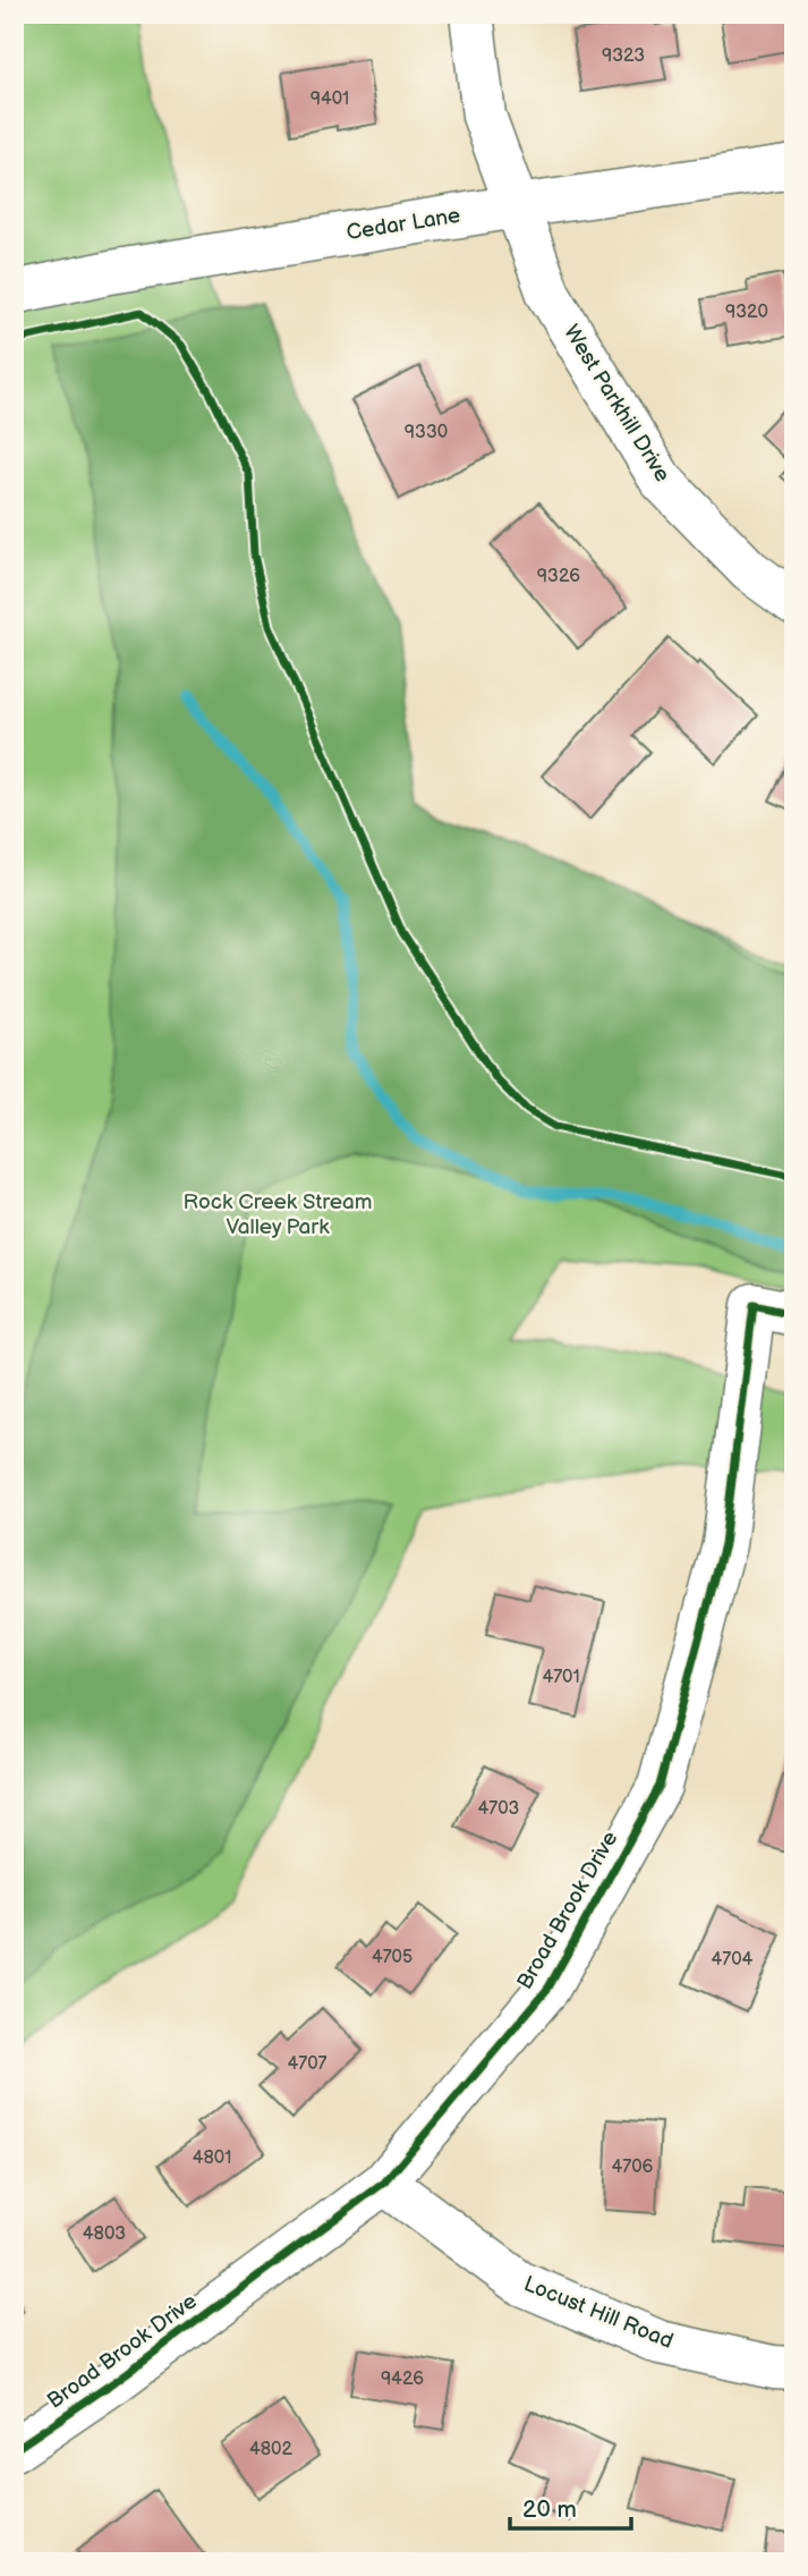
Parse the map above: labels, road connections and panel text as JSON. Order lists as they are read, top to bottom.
{
  "streets": {
    "street": [
      "Cedar Lane",
      "West Parkhill Drive",
      "Broad Brook Drive",
      "Locust Hill Road"
    ]
  },
  "crossings": [
    ["Cedar Lane", "West Parkhill Drive"],
    ["Broad Brook Drive", "Locust Hill Road"]
  ],
  "parks": ["Rock Creek Stream Valley Park"],
  "house_numbers": [
    "9323",
    "9401",
    "9320",
    "9330",
    "9326",
    "4701",
    "4703",
    "4705",
    "4704",
    "4707",
    "4801",
    "4706",
    "4803",
    "9426",
    "4802"
  ],
  "scale_bar": "20 m"
}
